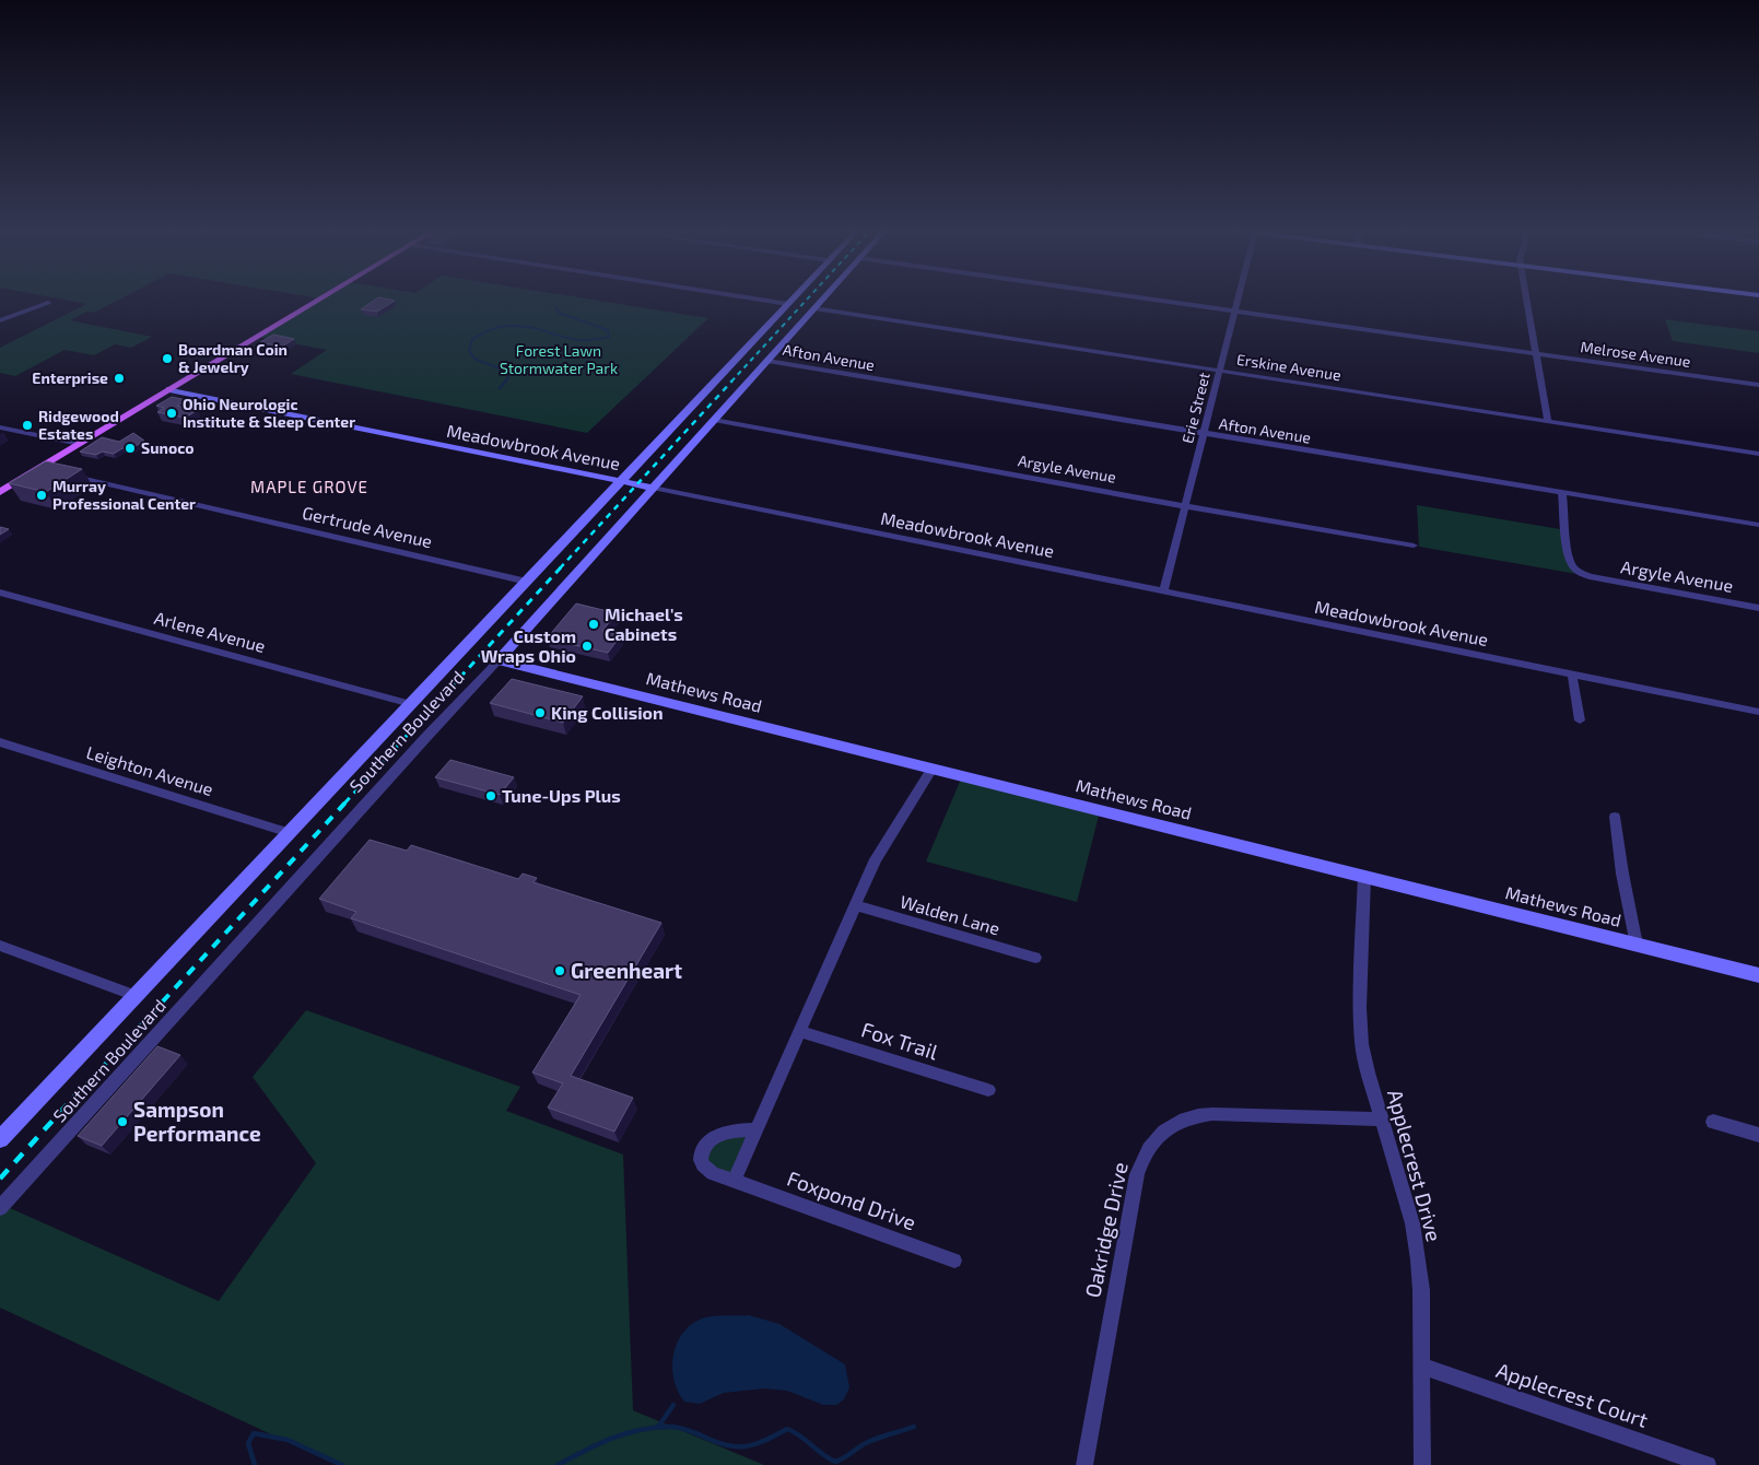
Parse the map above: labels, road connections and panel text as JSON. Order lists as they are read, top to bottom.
{
  "streets": {
    "street": [
      "Melrose Avenue",
      "Afton Avenue",
      "Erskine Avenue",
      "Erie Street",
      "Meadowbrook Avenue",
      "Argyle Avenue",
      "Gertrude Avenue",
      "Arlene Avenue",
      "Mathews Road",
      "Southern Boulevard",
      "Leighton Avenue",
      "Walden Lane",
      "Fox Trail",
      "Applecrest Drive",
      "Foxpond Drive",
      "Oakridge Drive",
      "Applecrest Court"
    ]
  },
  "crossings": [
    ["Melrose Avenue", "Erie Street"],
    ["Afton Avenue", "Erie Street"],
    ["Afton Avenue", "Argyle Avenue"],
    ["Afton Avenue", "Southern Boulevard"],
    ["Erskine Avenue", "Erie Street"],
    ["Erskine Avenue", "Southern Boulevard"],
    ["Erie Street", "Meadowbrook Avenue"],
    ["Erie Street", "Argyle Avenue"],
    ["Meadowbrook Avenue", "Southern Boulevard"],
    ["Argyle Avenue", "Southern Boulevard"],
    ["Gertrude Avenue", "Southern Boulevard"],
    ["Arlene Avenue", "Southern Boulevard"],
    ["Mathews Road", "Southern Boulevard"],
    ["Mathews Road", "Applecrest Drive"],
    ["Southern Boulevard", "Leighton Avenue"],
    ["Applecrest Drive", "Oakridge Drive"],
    ["Applecrest Drive", "Applecrest Court"]
  ],
  "districts": ["MAPLE GROVE"],
  "parks": ["Forest Lawn Stormwater Park"],
  "places": [
    "Boardman Coin & Jewelry",
    "Enterprise",
    "Ohio Neurologic Institute & Sleep Center",
    "Ridgewood Estates",
    "Sunoco",
    "Murray Professional Center",
    "Michael's Cabinets",
    "Custom Wraps Ohio",
    "King Collision",
    "Tune-Ups Plus",
    "Greenheart",
    "Sampson Performance"
  ]
}
